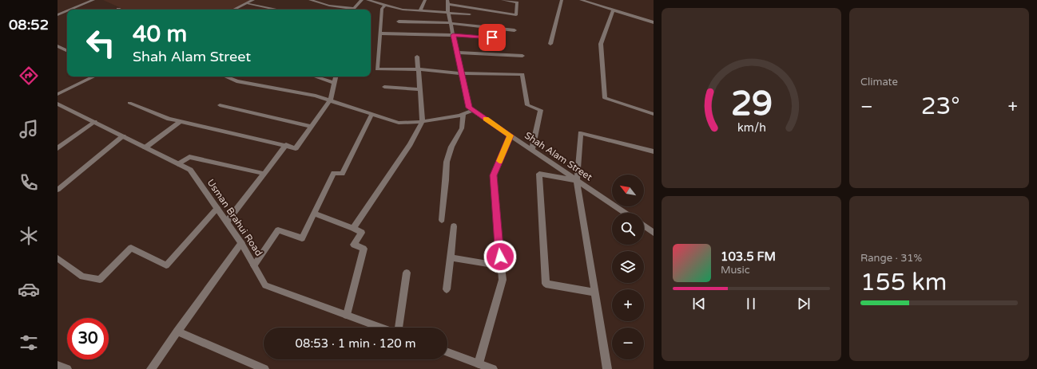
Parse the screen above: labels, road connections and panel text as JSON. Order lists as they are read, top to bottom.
{
  "streets": {
    "street": ["Shah Alam Street", "Usman Brahui Road"]
  },
  "north": "top left",
  "page": {
    "tabs": "08:52",
    "tile": [
      "Climate",
      ["Range · 31%", "155 km"]
    ],
    "turn": ["40 m", "Shah Alam Street"],
    "heat": ["−", "23°", "+"],
    "map_buttons": ["+", "−"],
    "song": ["103.5 FM", "Music"],
    "limit": "30",
    "trip": "08:53 · 1 min · 120 m",
    "gauge": ["29", "km/h"]
  }
}
